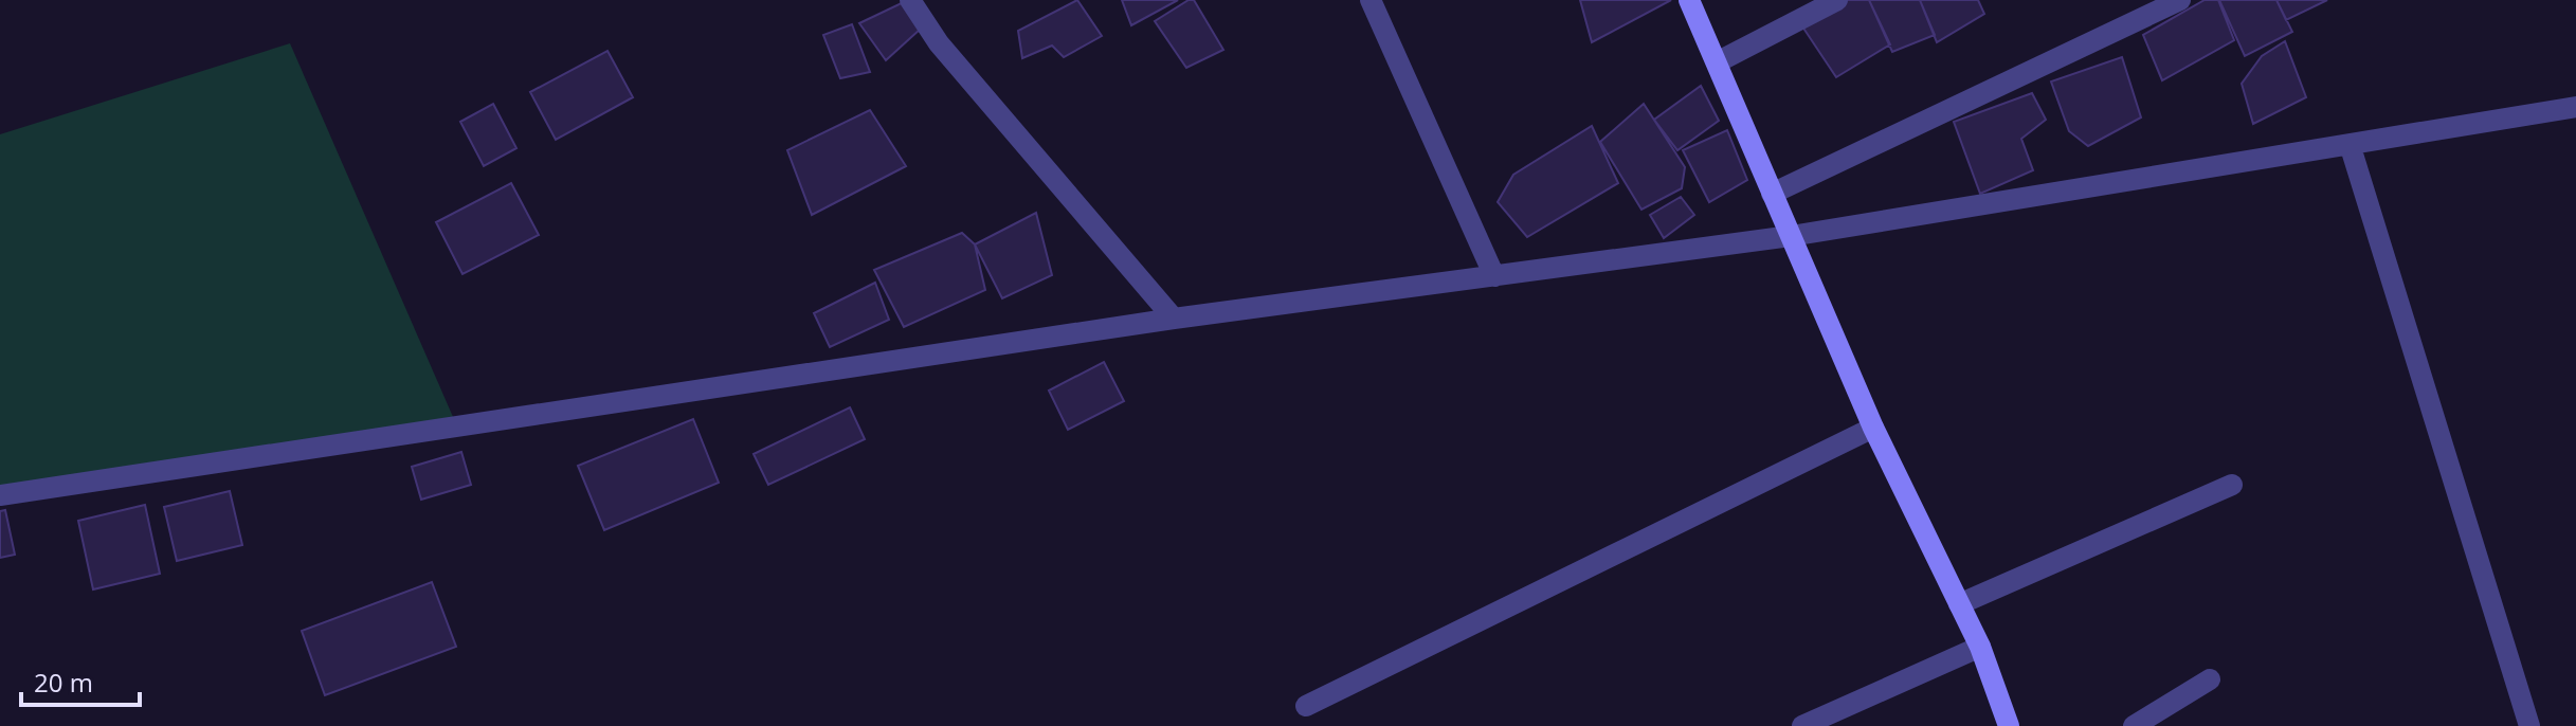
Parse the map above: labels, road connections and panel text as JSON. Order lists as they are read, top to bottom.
{
  "scale_bar": "20 m"
}
